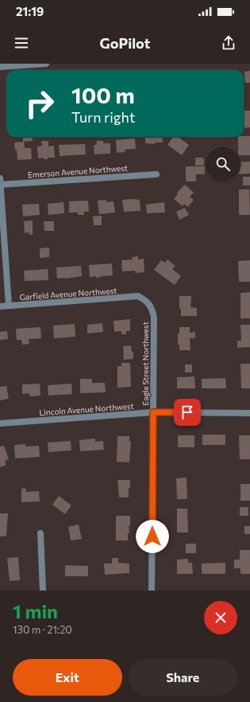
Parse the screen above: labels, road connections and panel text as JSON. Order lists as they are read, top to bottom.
{
  "streets": {
    "street": [
      "Emerson Avenue Northwest",
      "Garfield Avenue Northwest",
      "Eagle Street Northwest",
      "Lincoln Avenue Northwest"
    ]
  },
  "crossings": [
    ["Garfield Avenue Northwest", "Eagle Street Northwest"],
    ["Eagle Street Northwest", "Lincoln Avenue Northwest"]
  ],
  "page": {
    "status": "21:19",
    "header": "GoPilot",
    "turn": ["100 m", "Turn right"],
    "heading": ["1 min", "130 m · 21:20"],
    "buttons": ["Exit", "Share"]
  }
}
